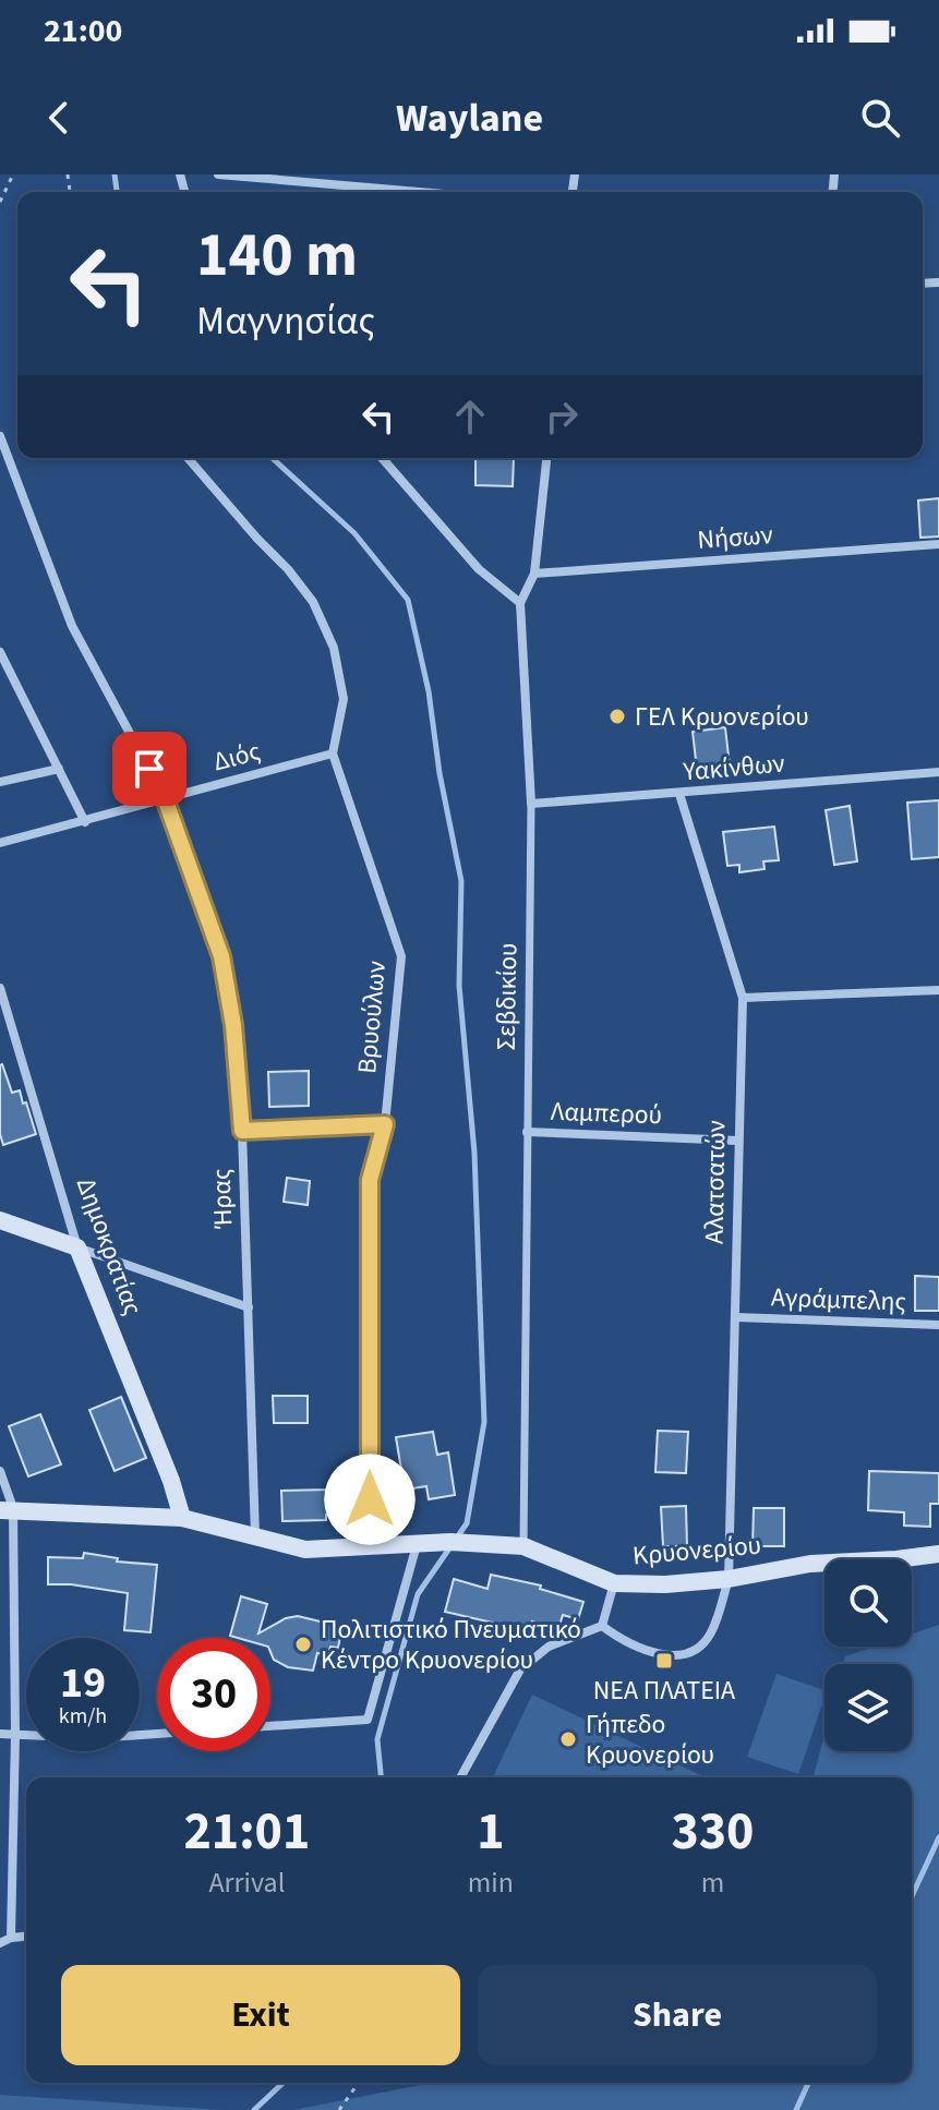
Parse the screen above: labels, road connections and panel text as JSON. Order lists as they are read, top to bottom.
{
  "streets": {
    "main road": ["Δημοκρατίας", "Κρυονερίου"],
    "street": [
      "Νήσων",
      "Διός",
      "Υακίνθων",
      "Σεβδικίου",
      "Βρυούλων",
      "Λαμπερού",
      "Αλατσατών",
      "Ήρας",
      "Αγράμπελης"
    ]
  },
  "crossings": [
    ["Νήσων", "Σεβδικίου"],
    ["Διός", "Βρυούλων"],
    ["Διός", "Ήρας"],
    ["Υακίνθων", "Σεβδικίου"],
    ["Υακίνθων", "Αλατσατών"],
    ["Σεβδικίου", "Λαμπερού"],
    ["Σεβδικίου", "Κρυονερίου"],
    ["Βρυούλων", "Κρυονερίου"],
    ["Λαμπερού", "Αλατσατών"],
    ["Αλατσατών", "Αγράμπελης"],
    ["Αλατσατών", "Κρυονερίου"],
    ["Ήρας", "Κρυονερίου"],
    ["Δημοκρατίας", "Κρυονερίου"]
  ],
  "places": {
    "other": ["ΓΕΛ Κρυονερίου", "Πολιτιστικό Πνευματικό Κέντρο Κρυονερίου", "Γήπεδο Κρυονερίου"],
    "transit": ["ΝΕΑ ΠΛΑΤΕΙΑ"]
  },
  "page": {
    "status": "21:00",
    "header": "Waylane",
    "turn": ["140 m", "Μαγνησίας"],
    "speed": "19 km/h",
    "limit": "30",
    "eta": [
      "21:01",
      "Arrival",
      "1",
      "min",
      "330",
      "m"
    ],
    "buttons": ["Exit", "Share"]
  }
}
